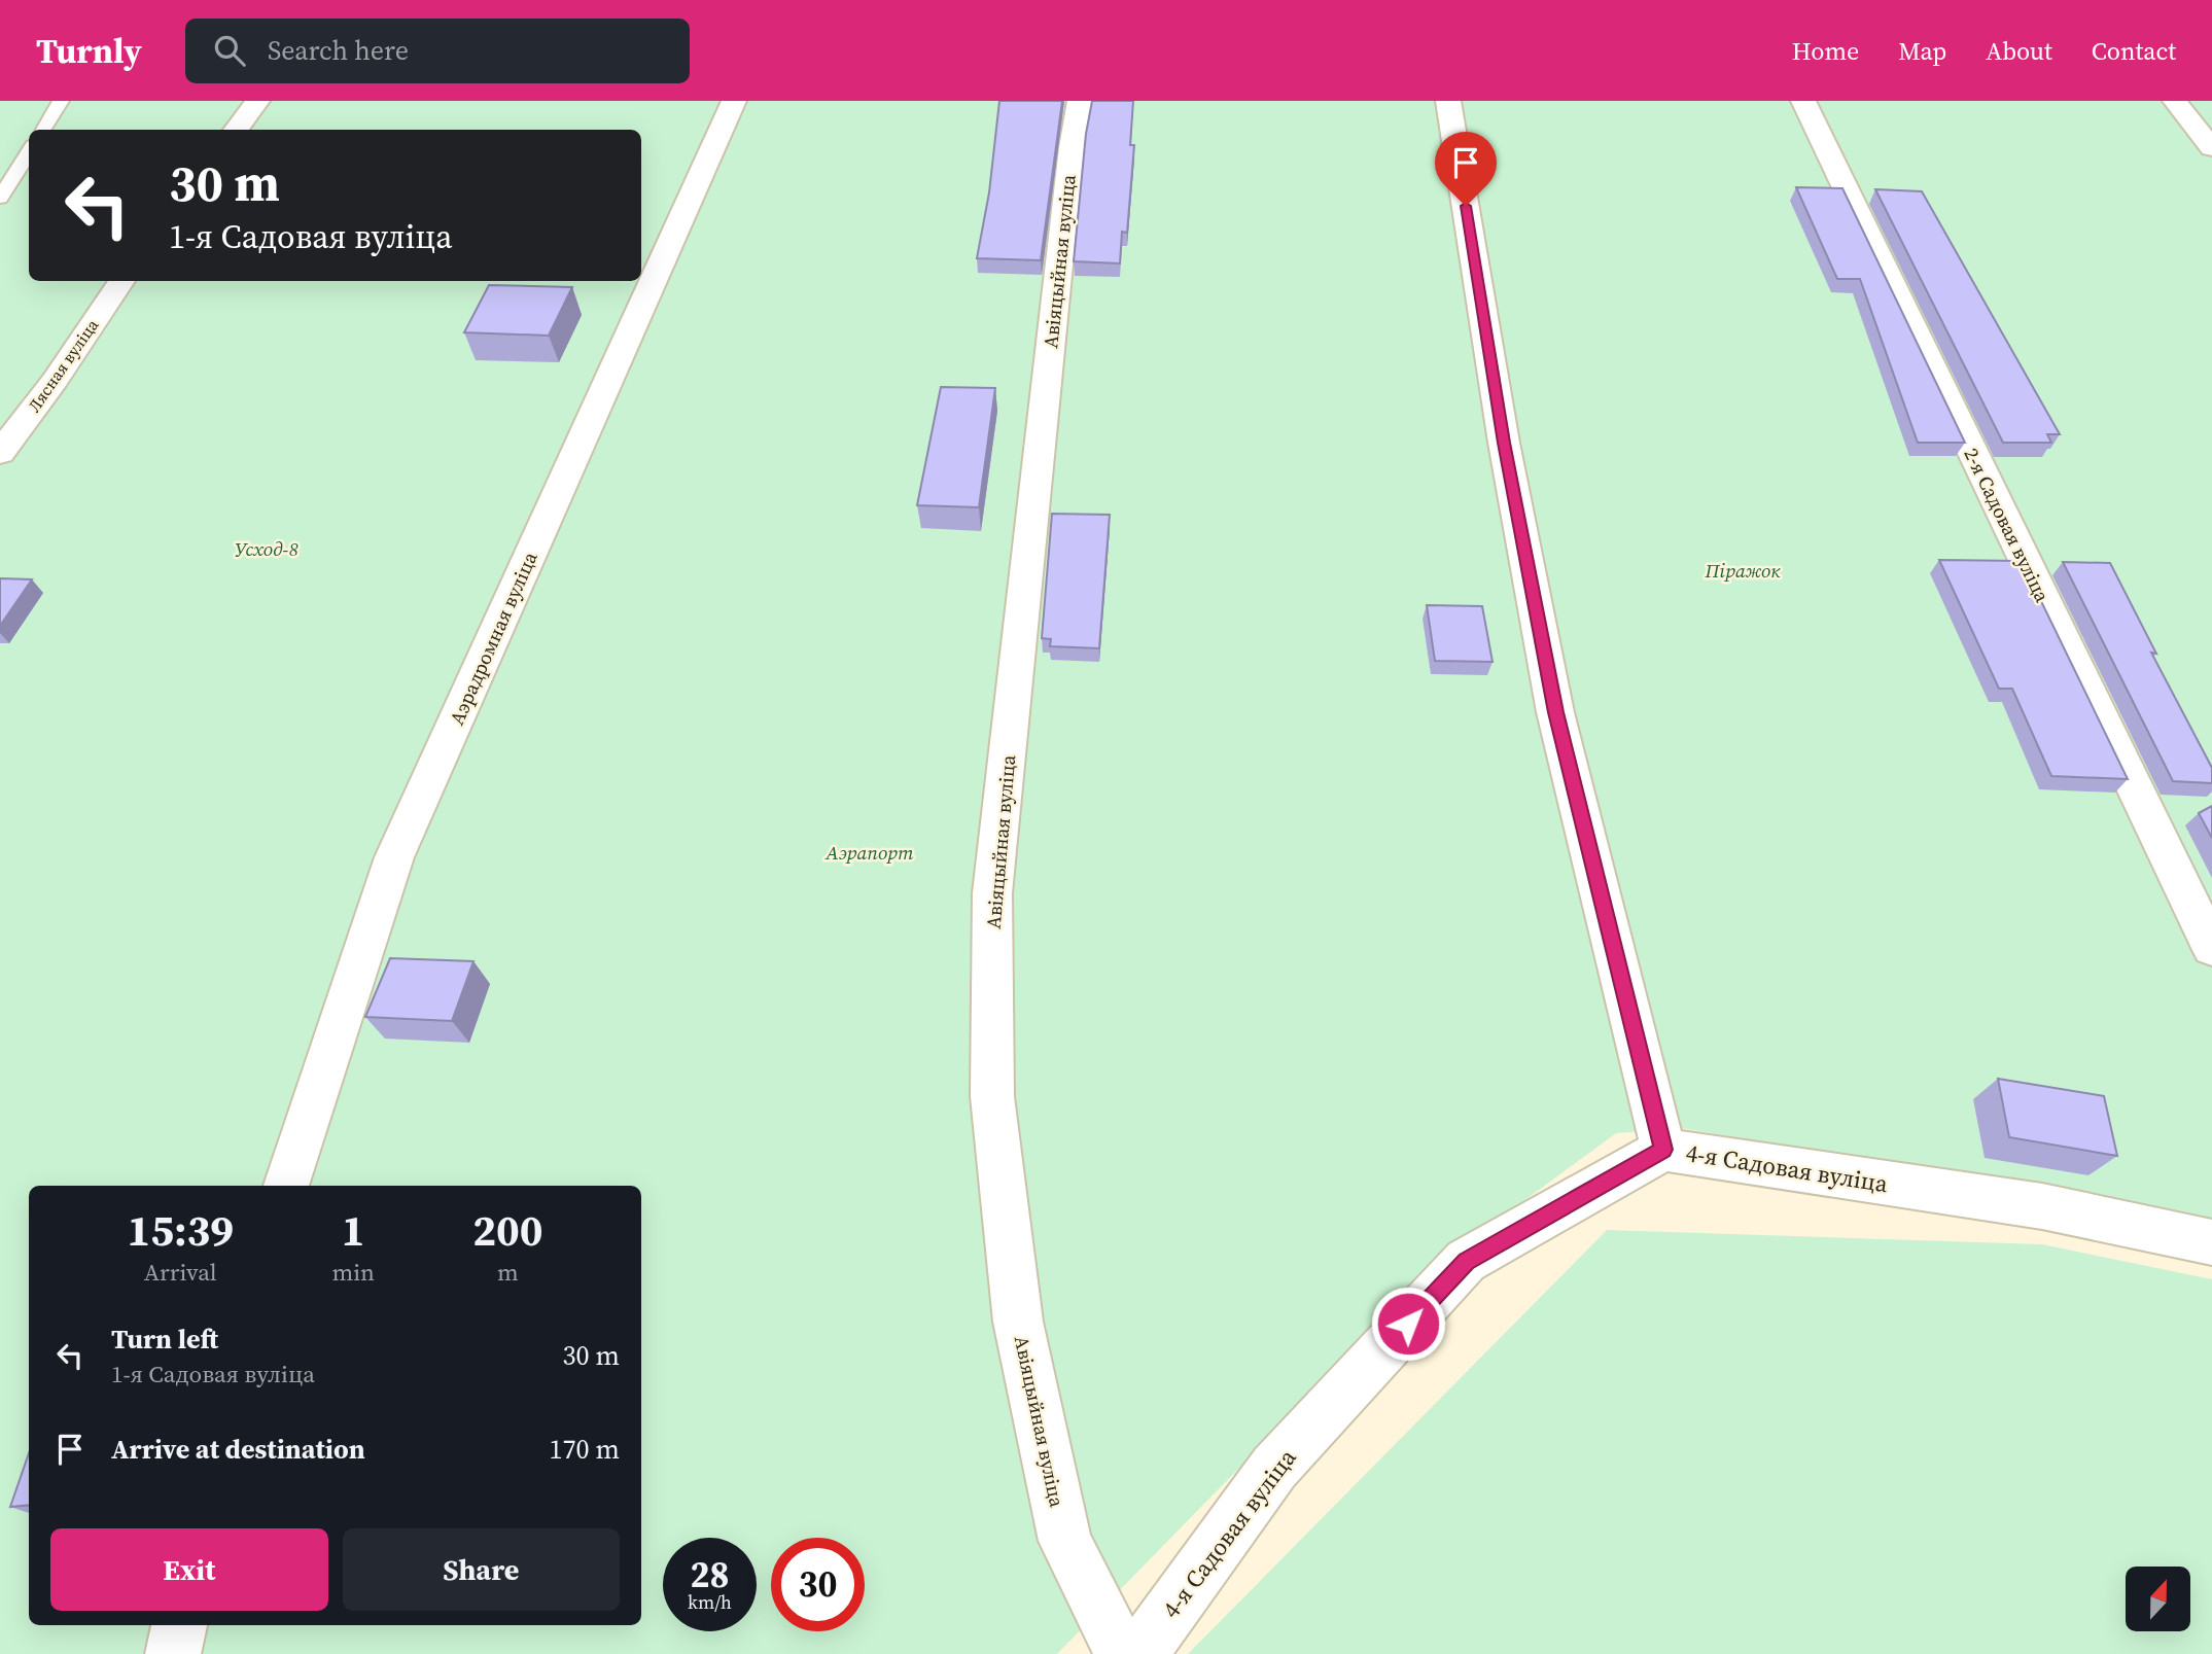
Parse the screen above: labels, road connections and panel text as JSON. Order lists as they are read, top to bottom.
{
  "streets": {
    "street": [
      "Авіяцыйная вуліца",
      "Лясная вуліца",
      "2-я Садовая вуліца",
      "Аэрадромная вуліца",
      "4-я Садовая вуліца"
    ]
  },
  "parks": ["Усход-8", "Піражок", "Аэрапорт"],
  "north": "top",
  "page": {
    "header": "Turnly",
    "search": "Search here",
    "nav": [
      "Home",
      "Map",
      "About",
      "Contact"
    ],
    "turn": ["30 m", "1-я Садовая вуліца"],
    "eta": [
      "15:39",
      "Arrival",
      "1",
      "min",
      "200",
      "m"
    ],
    "list": [
      {
        "name": "Turn left",
        "note": "1-я Садовая вуліца",
        "value": "30 m"
      },
      {
        "name": "Arrive at destination",
        "value": "170 m"
      }
    ],
    "buttons": ["Exit", "Share"],
    "speed": "28 km/h",
    "limit": "30"
  }
}
